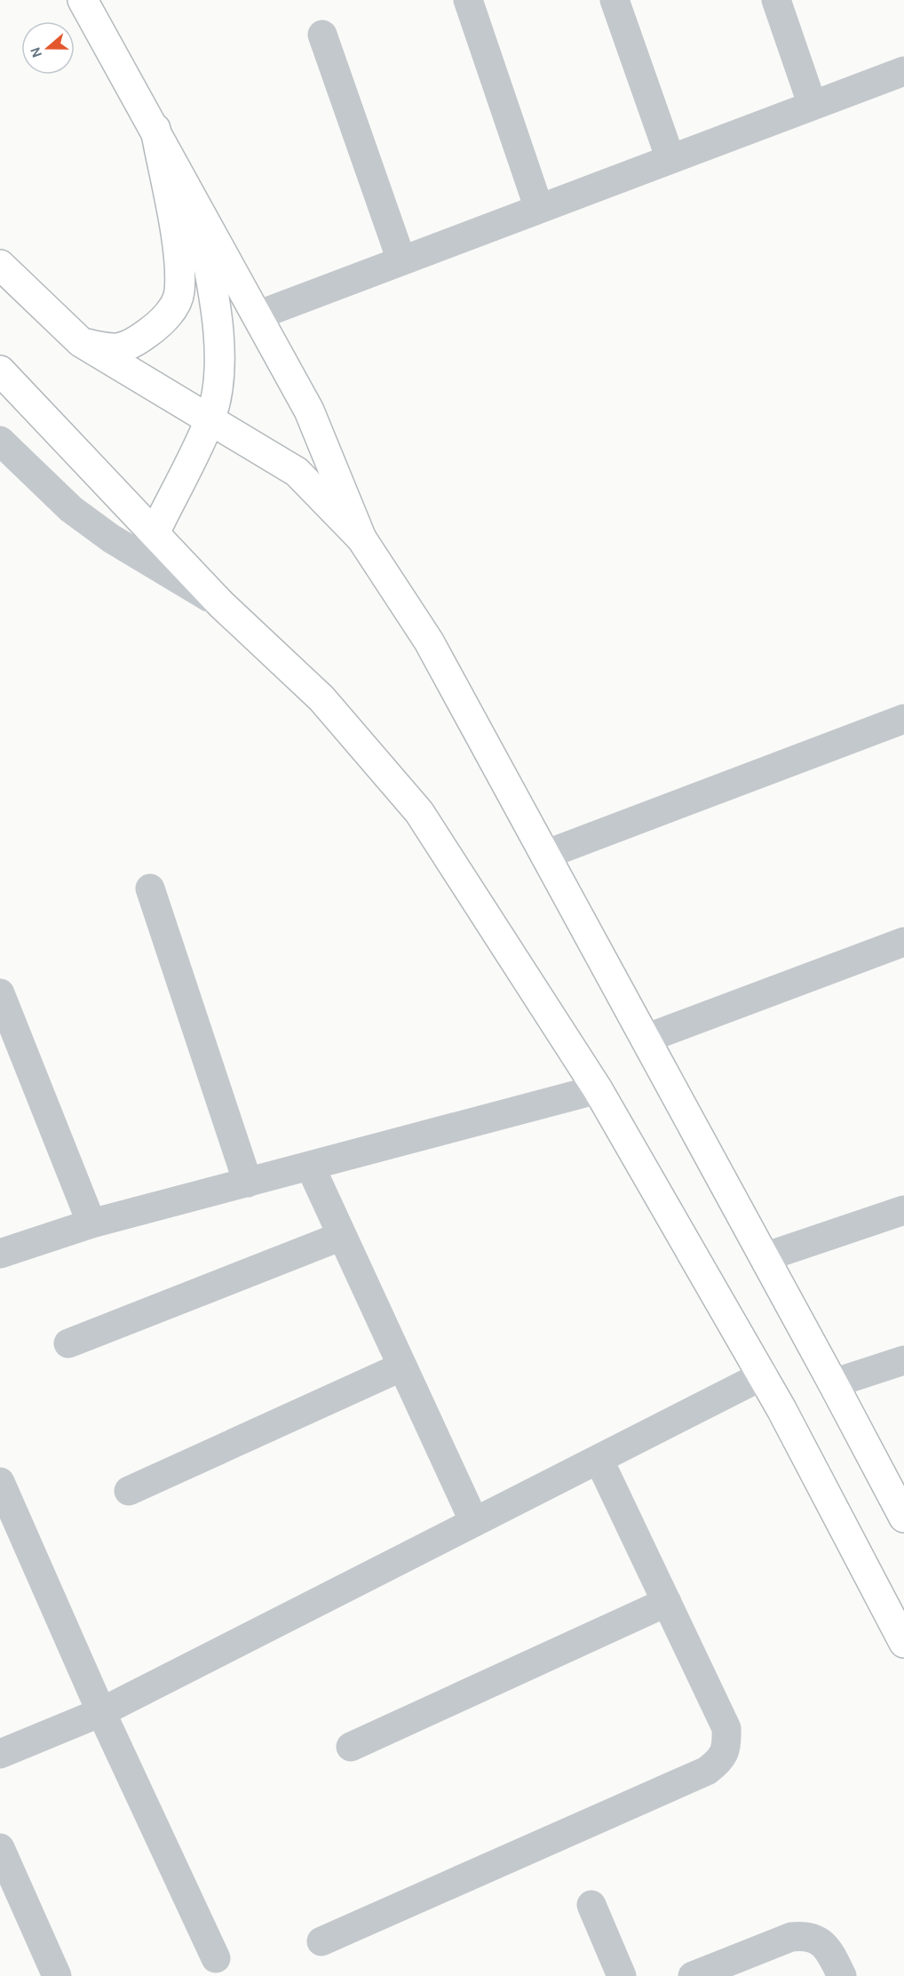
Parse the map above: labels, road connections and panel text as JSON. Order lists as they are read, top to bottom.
{
  "north": "left"
}
